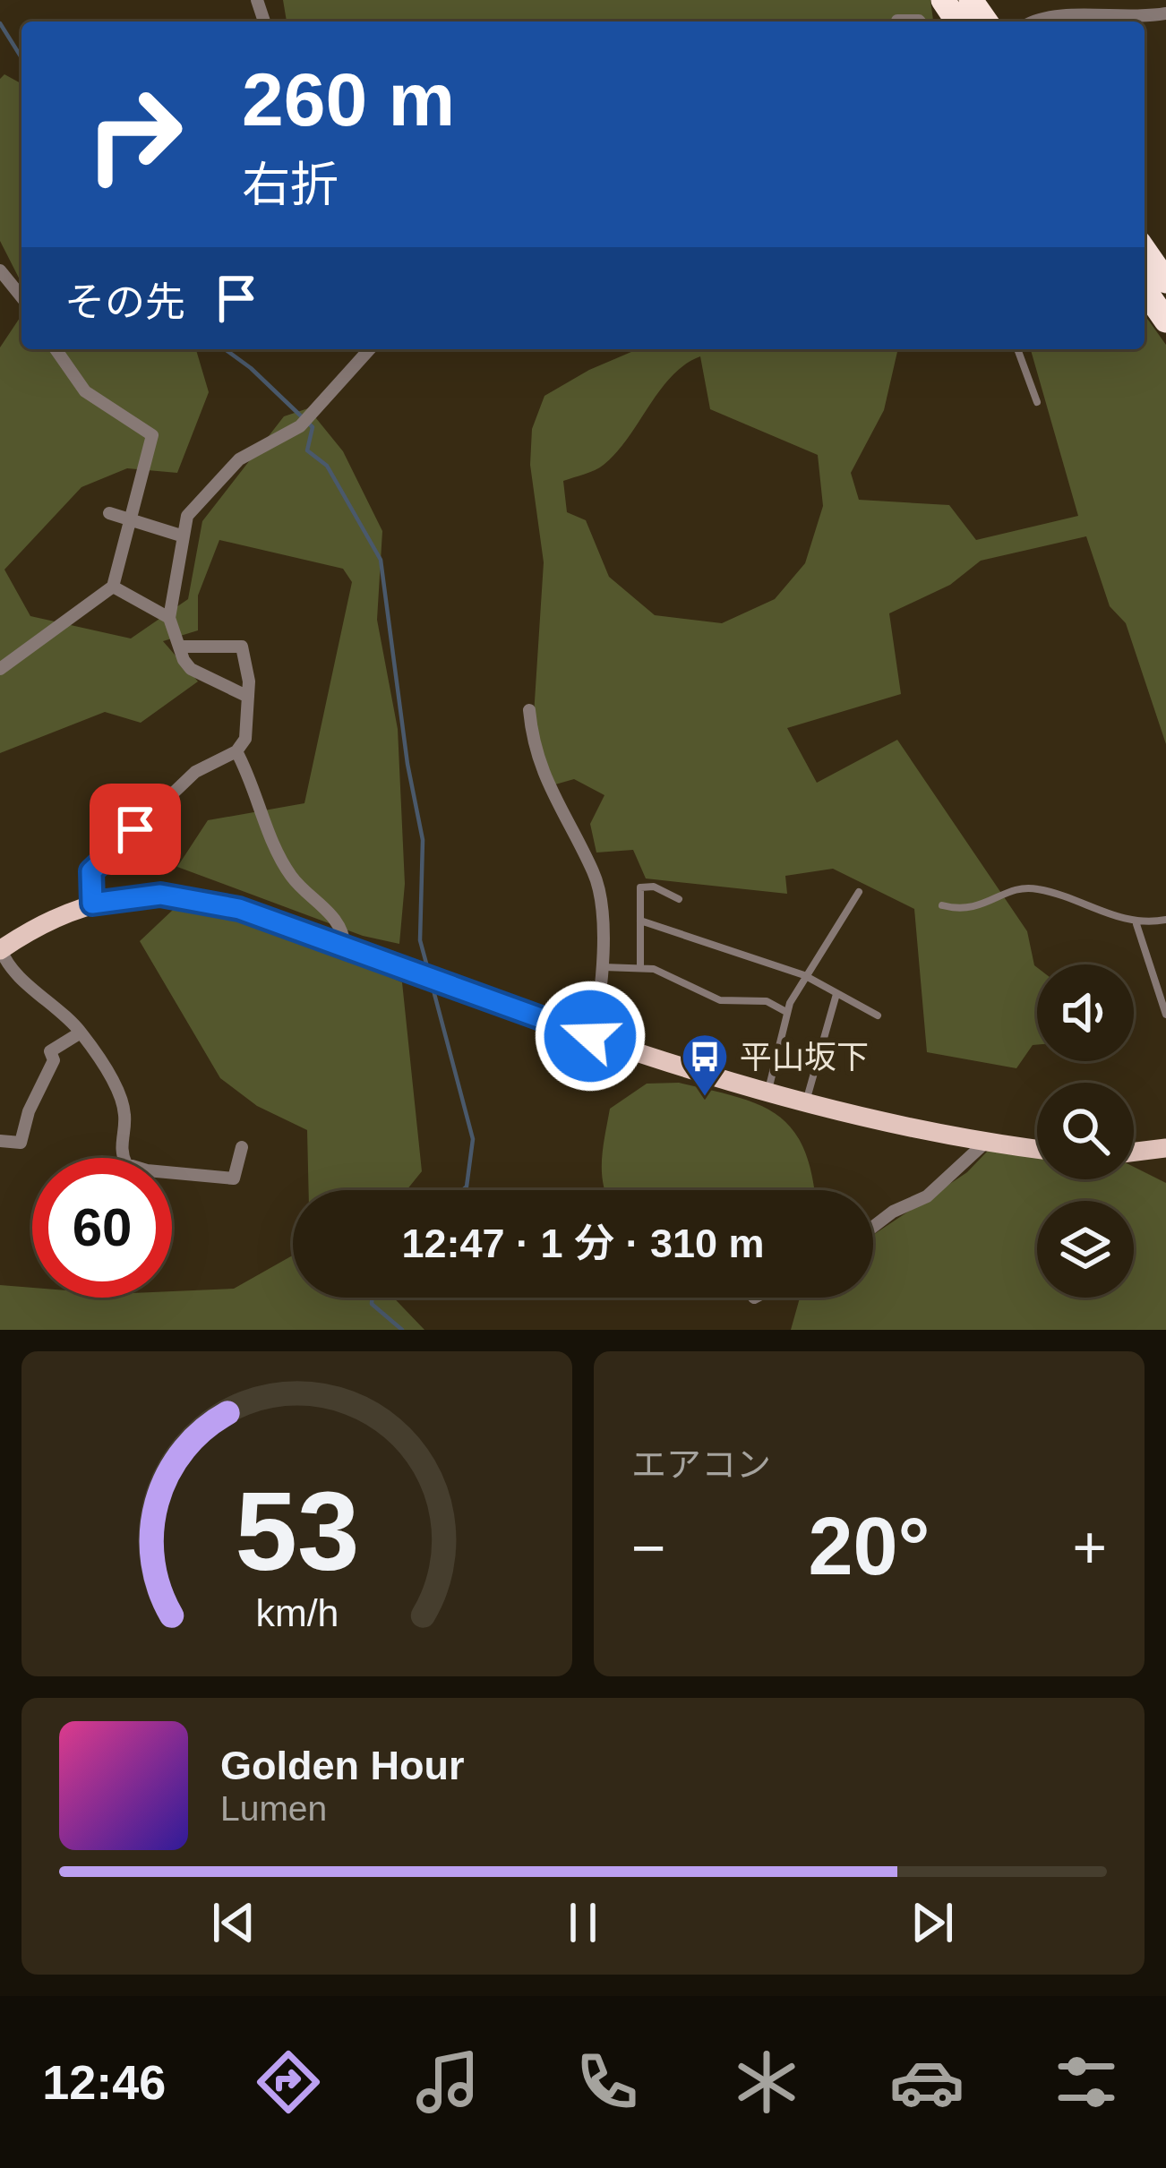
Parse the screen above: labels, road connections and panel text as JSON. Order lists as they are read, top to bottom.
{
  "places": {
    "bus stop": ["平山坂下"]
  },
  "page": {
    "turn": ["260 m", "右折"],
    "then": "その先",
    "limit": "60",
    "trip": "12:47 · 1 分 · 310 m",
    "tile": "エアコン",
    "heat": ["−", "20°", "+"],
    "song": ["Golden Hour", "Lumen"],
    "tabs": "12:46",
    "gauge": ["53", "km/h"]
  }
}
